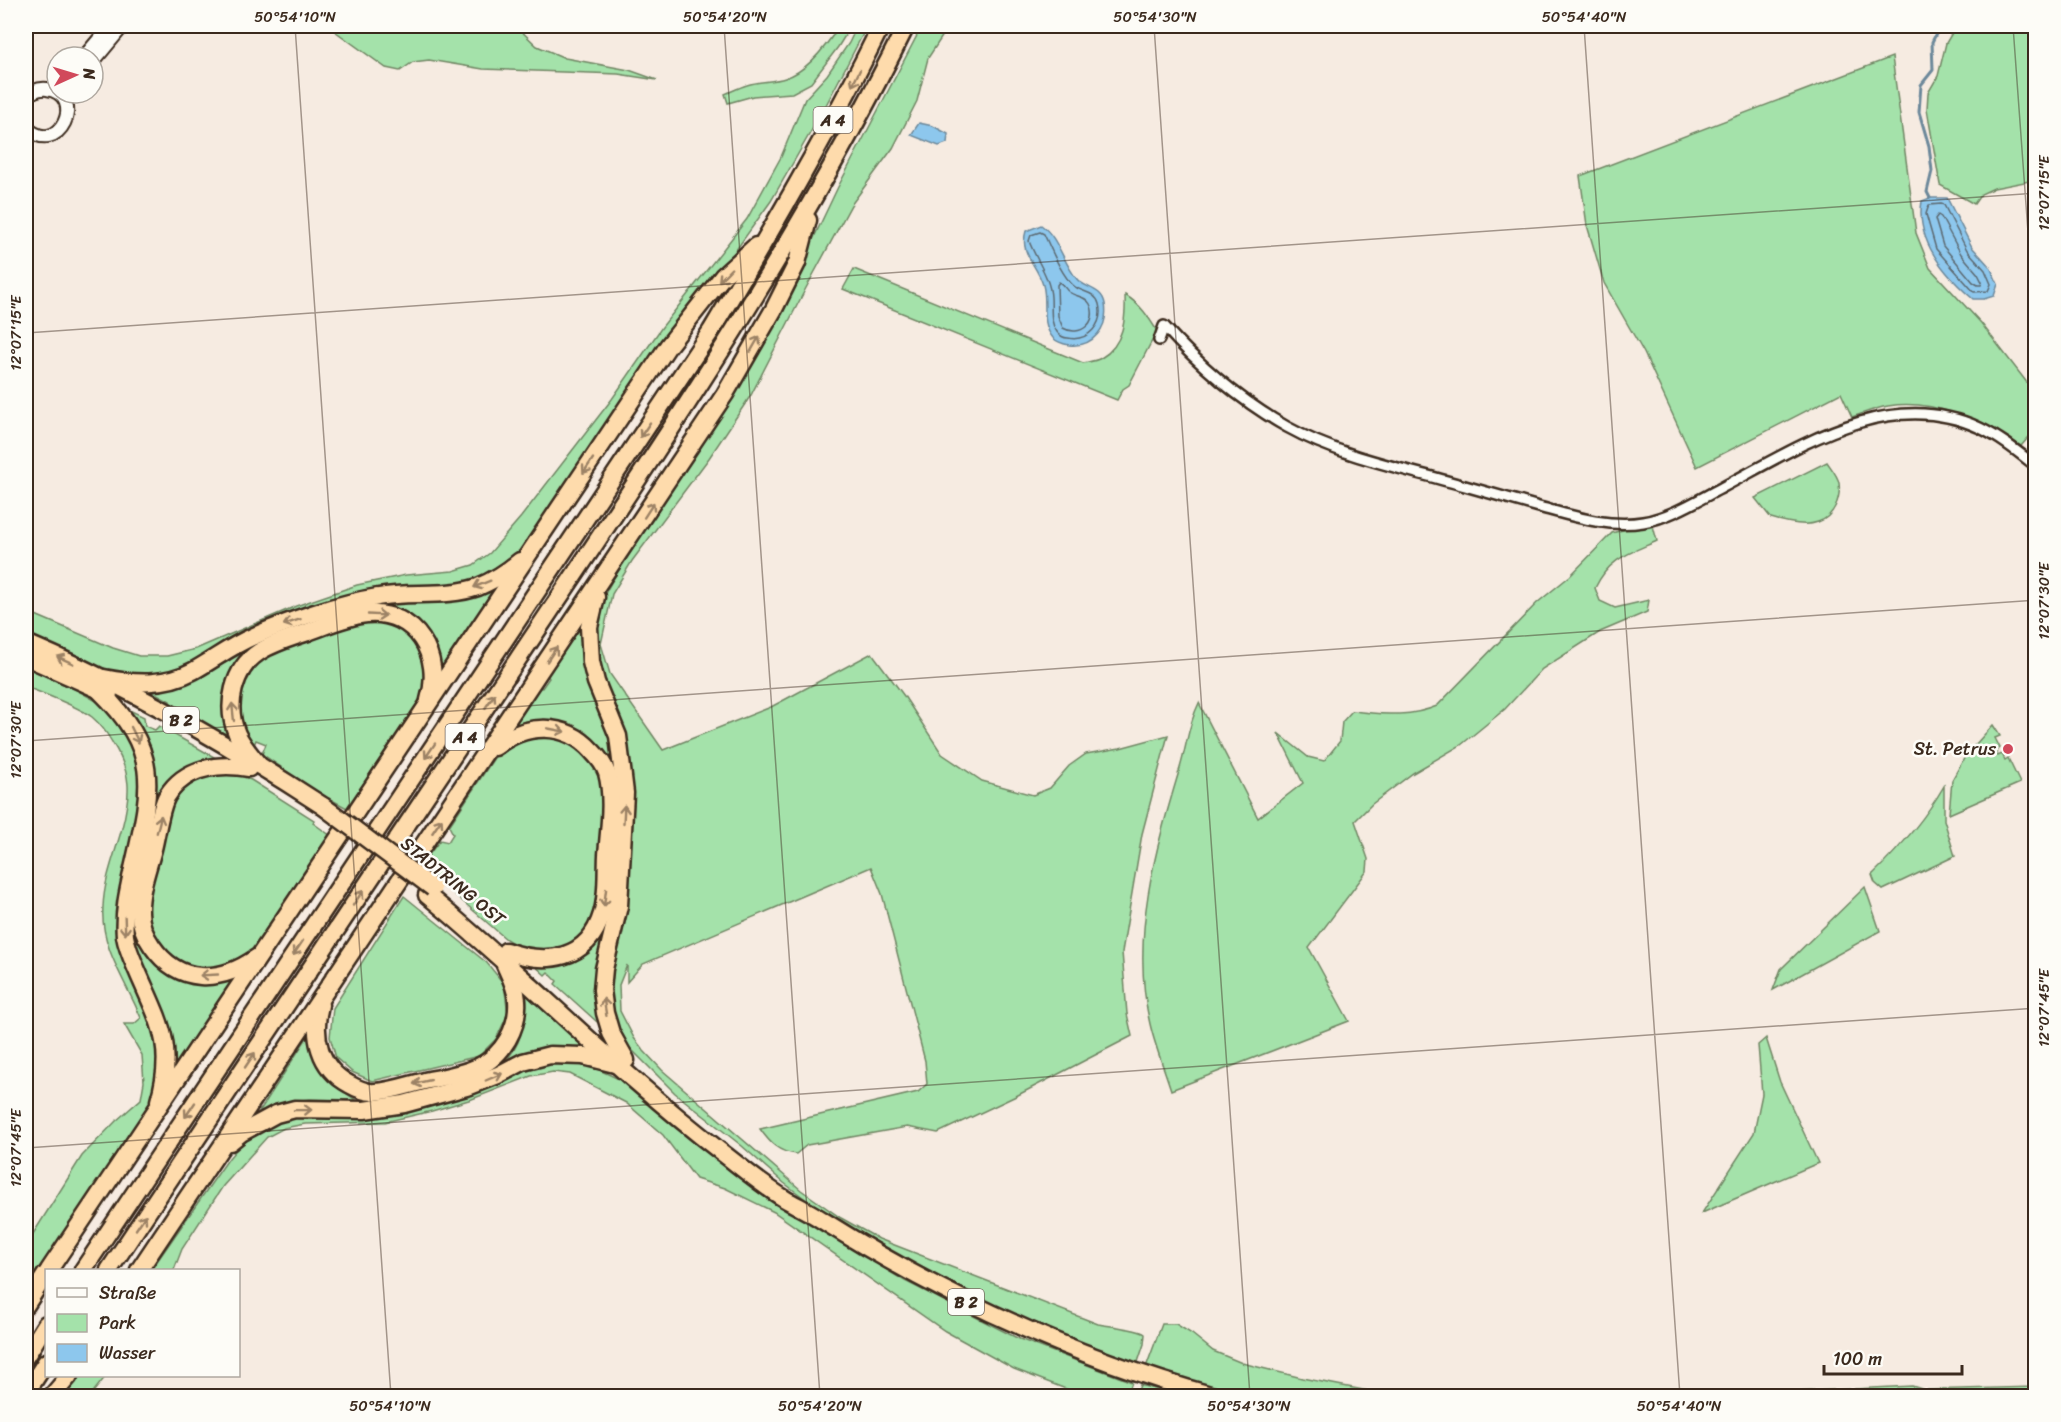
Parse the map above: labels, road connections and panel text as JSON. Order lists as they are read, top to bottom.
{
  "streets": {
    "highway": ["A 4", "B 2", "STADTRING OST"]
  },
  "crossings": [
    ["B 2", "STADTRING OST"]
  ],
  "places": ["St. Petrus"],
  "legend": ["Straße", "Park", "Wasser"],
  "scale_bar": "100 m",
  "north": "right",
  "coordinates": [
    "50°54'10\"N",
    "50°54'20\"N",
    "50°54'30\"N",
    "50°54'40\"N",
    "12°07'15\"E",
    "12°07'30\"E",
    "12°07'45\"E"
  ]
}
